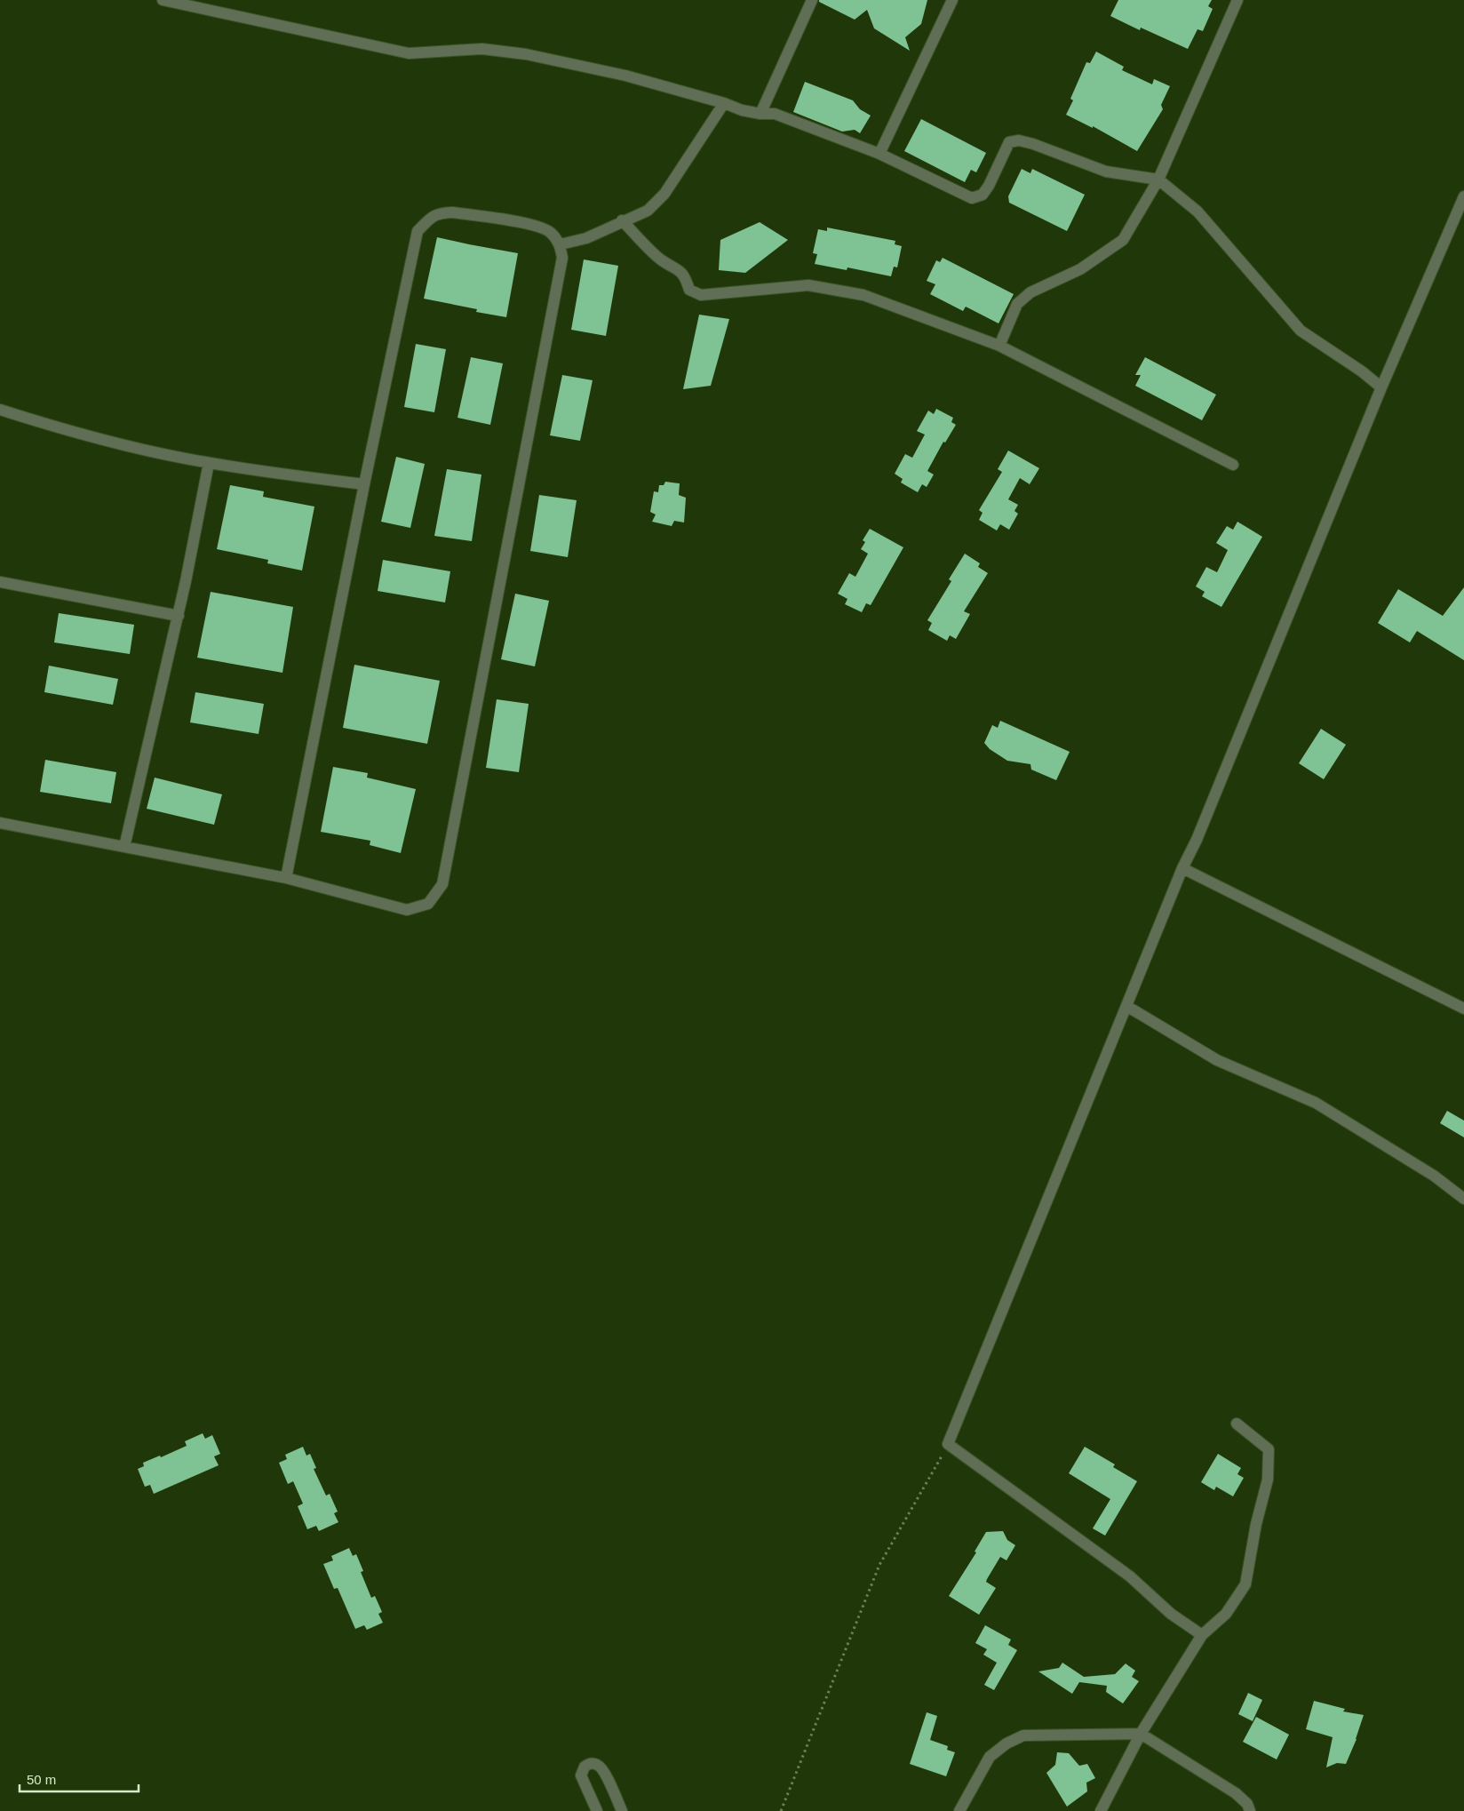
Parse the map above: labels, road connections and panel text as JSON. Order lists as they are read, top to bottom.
{
  "scale_bar": "50 m"
}
